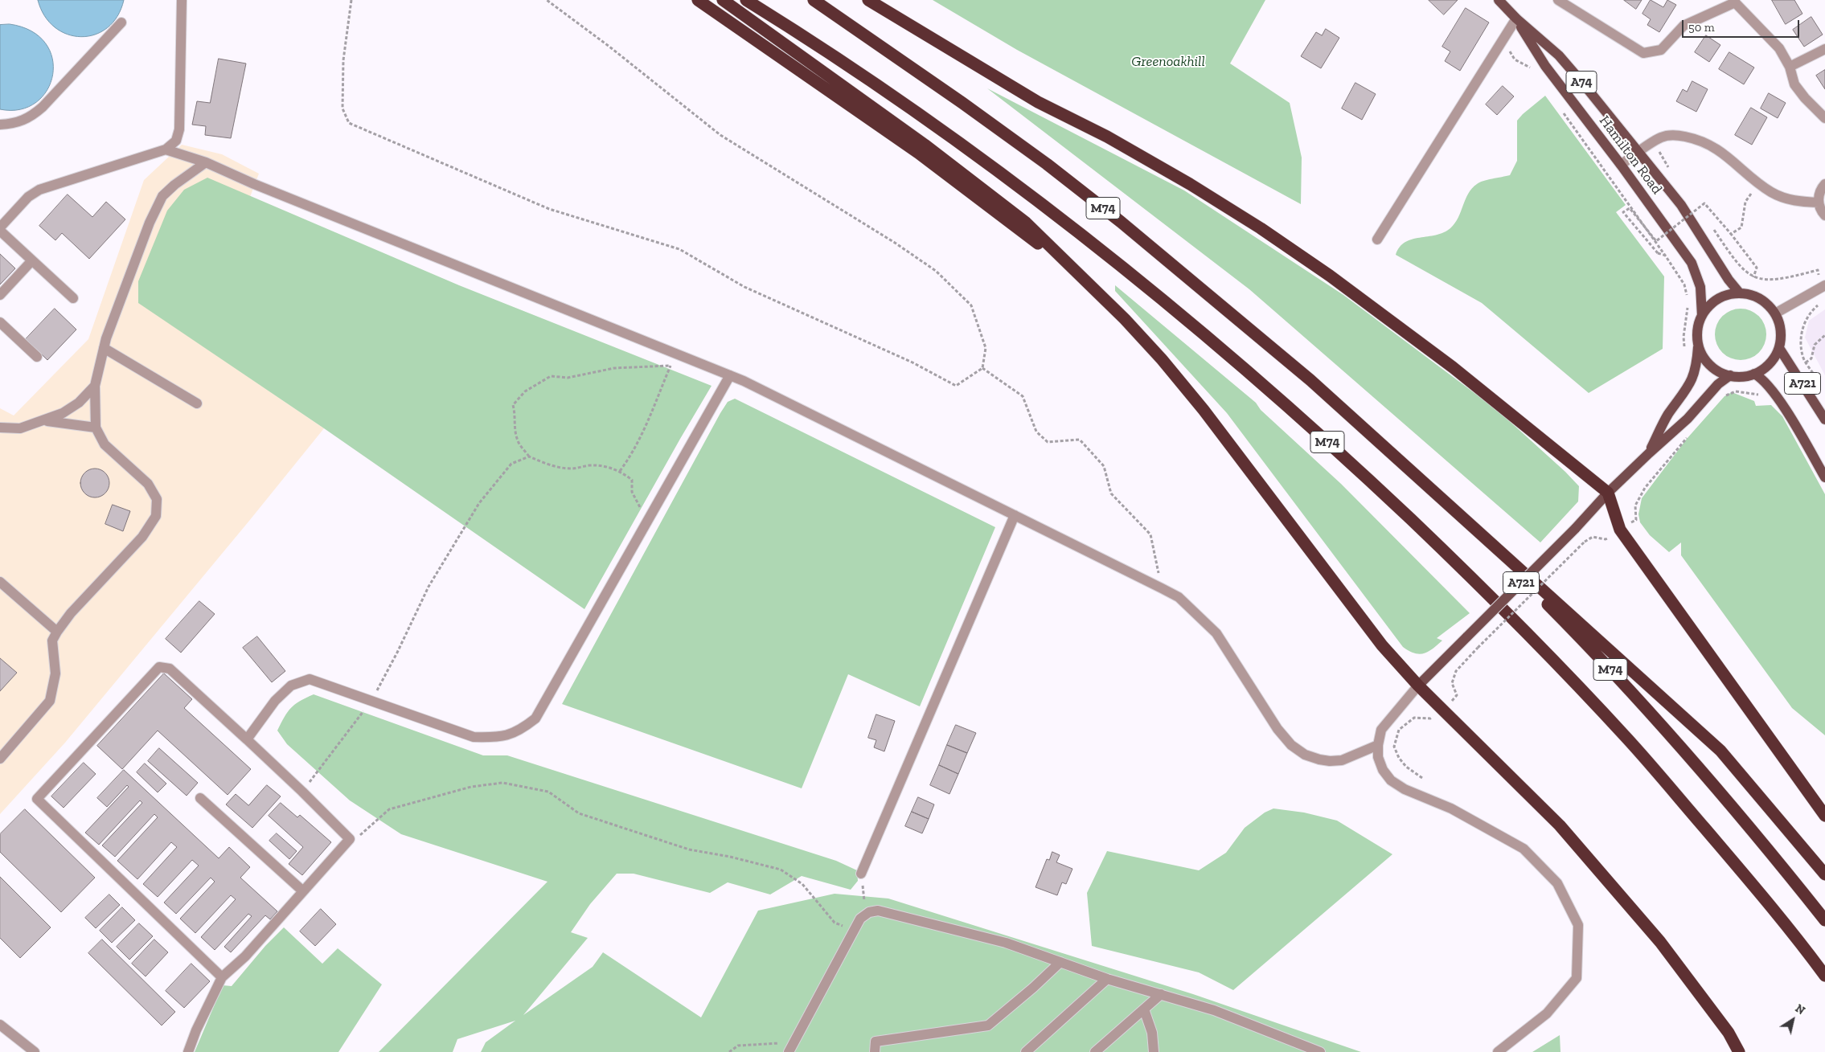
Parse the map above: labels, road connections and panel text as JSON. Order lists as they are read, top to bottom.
{
  "streets": {
    "highway": ["M74"],
    "main road": ["A74", "Hamilton Road", "A721"]
  },
  "crossings": [
    ["Hamilton Road", "A721"]
  ],
  "parks": ["Greenoakhill"],
  "scale_bar": "50 m",
  "north": "top right"
}
